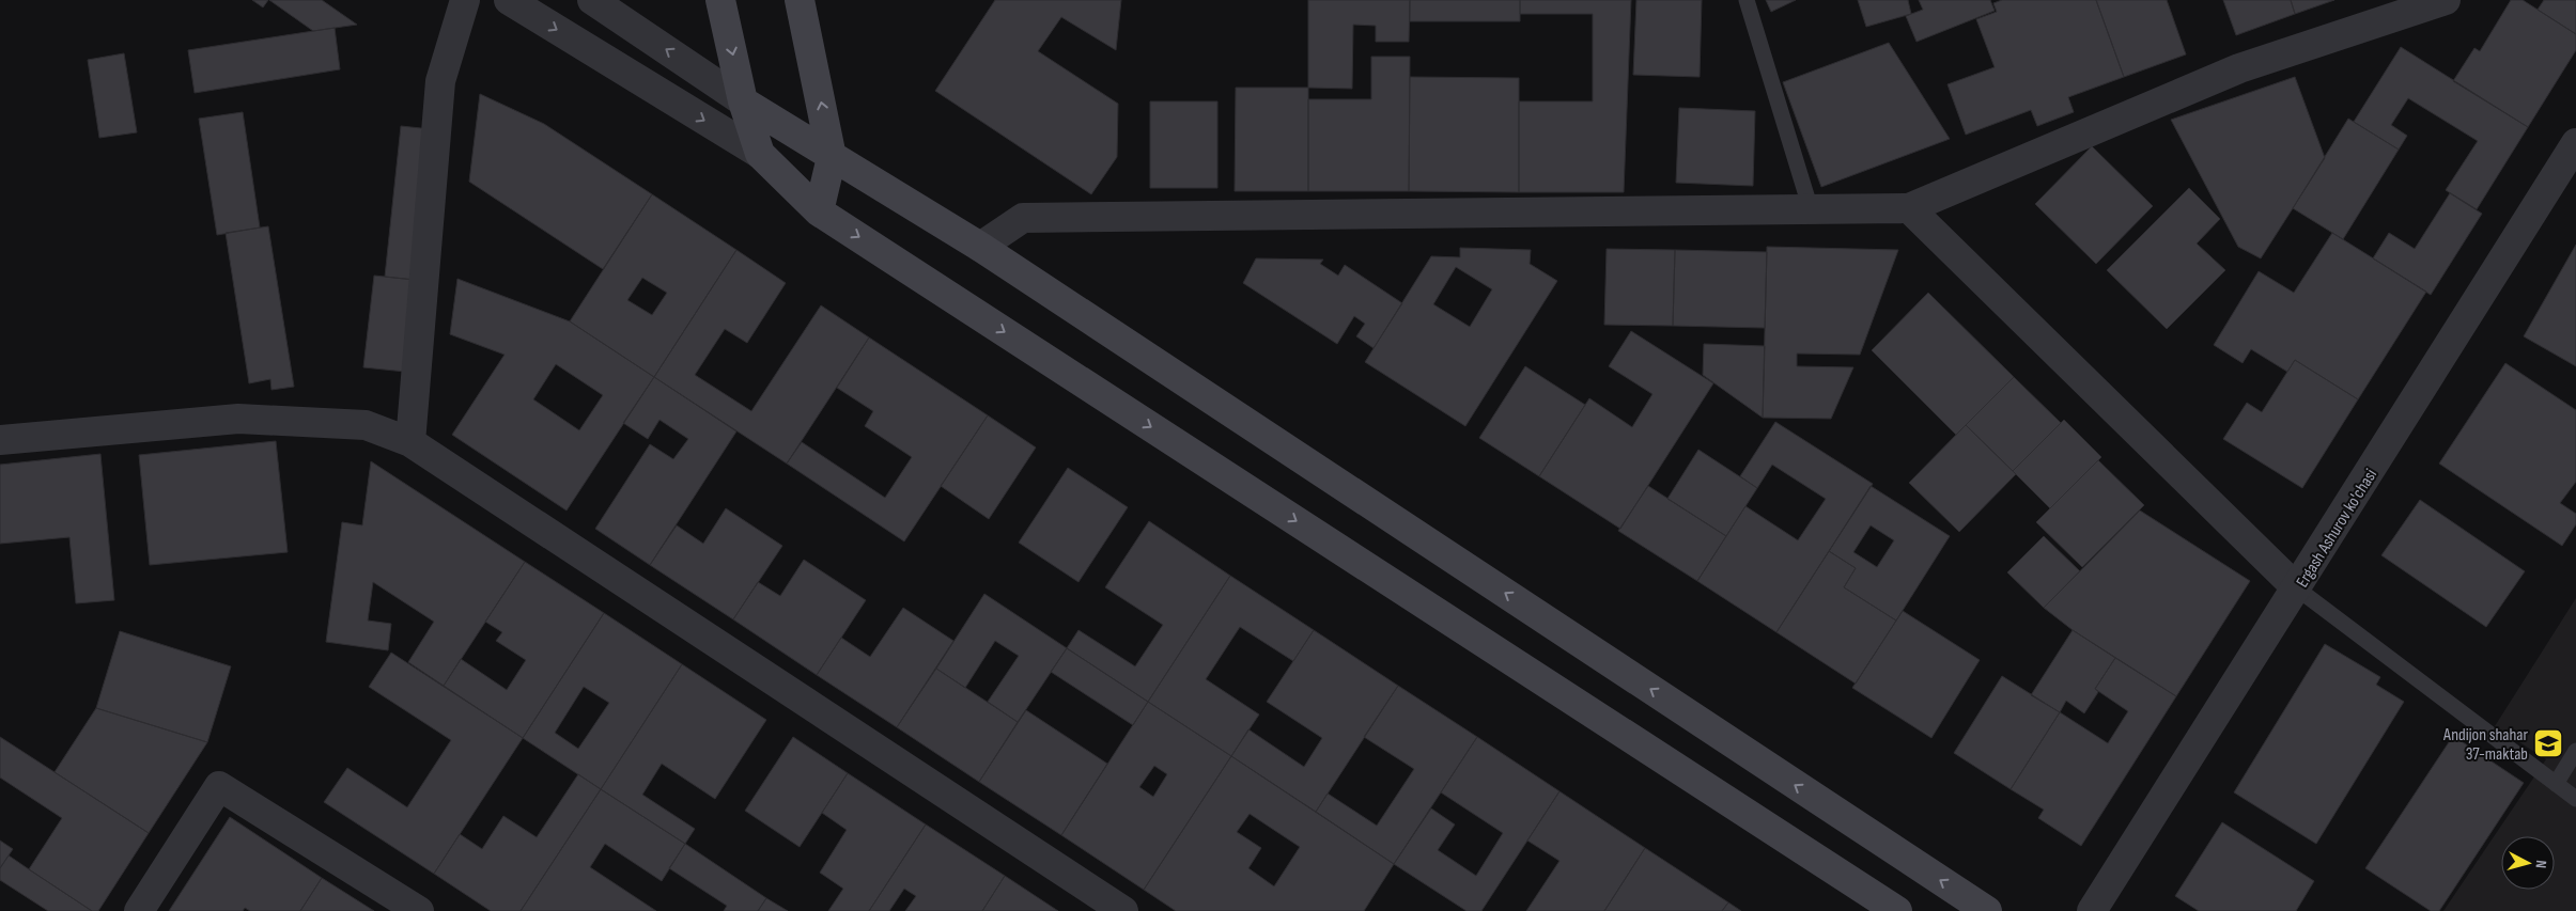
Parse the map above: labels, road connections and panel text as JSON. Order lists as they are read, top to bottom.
{
  "streets": {
    "street": ["Ergash Ashurov ko'chasi"]
  },
  "places": {
    "school or university": ["Andijon shahar 37-maktab"]
  },
  "north": "right"
}
